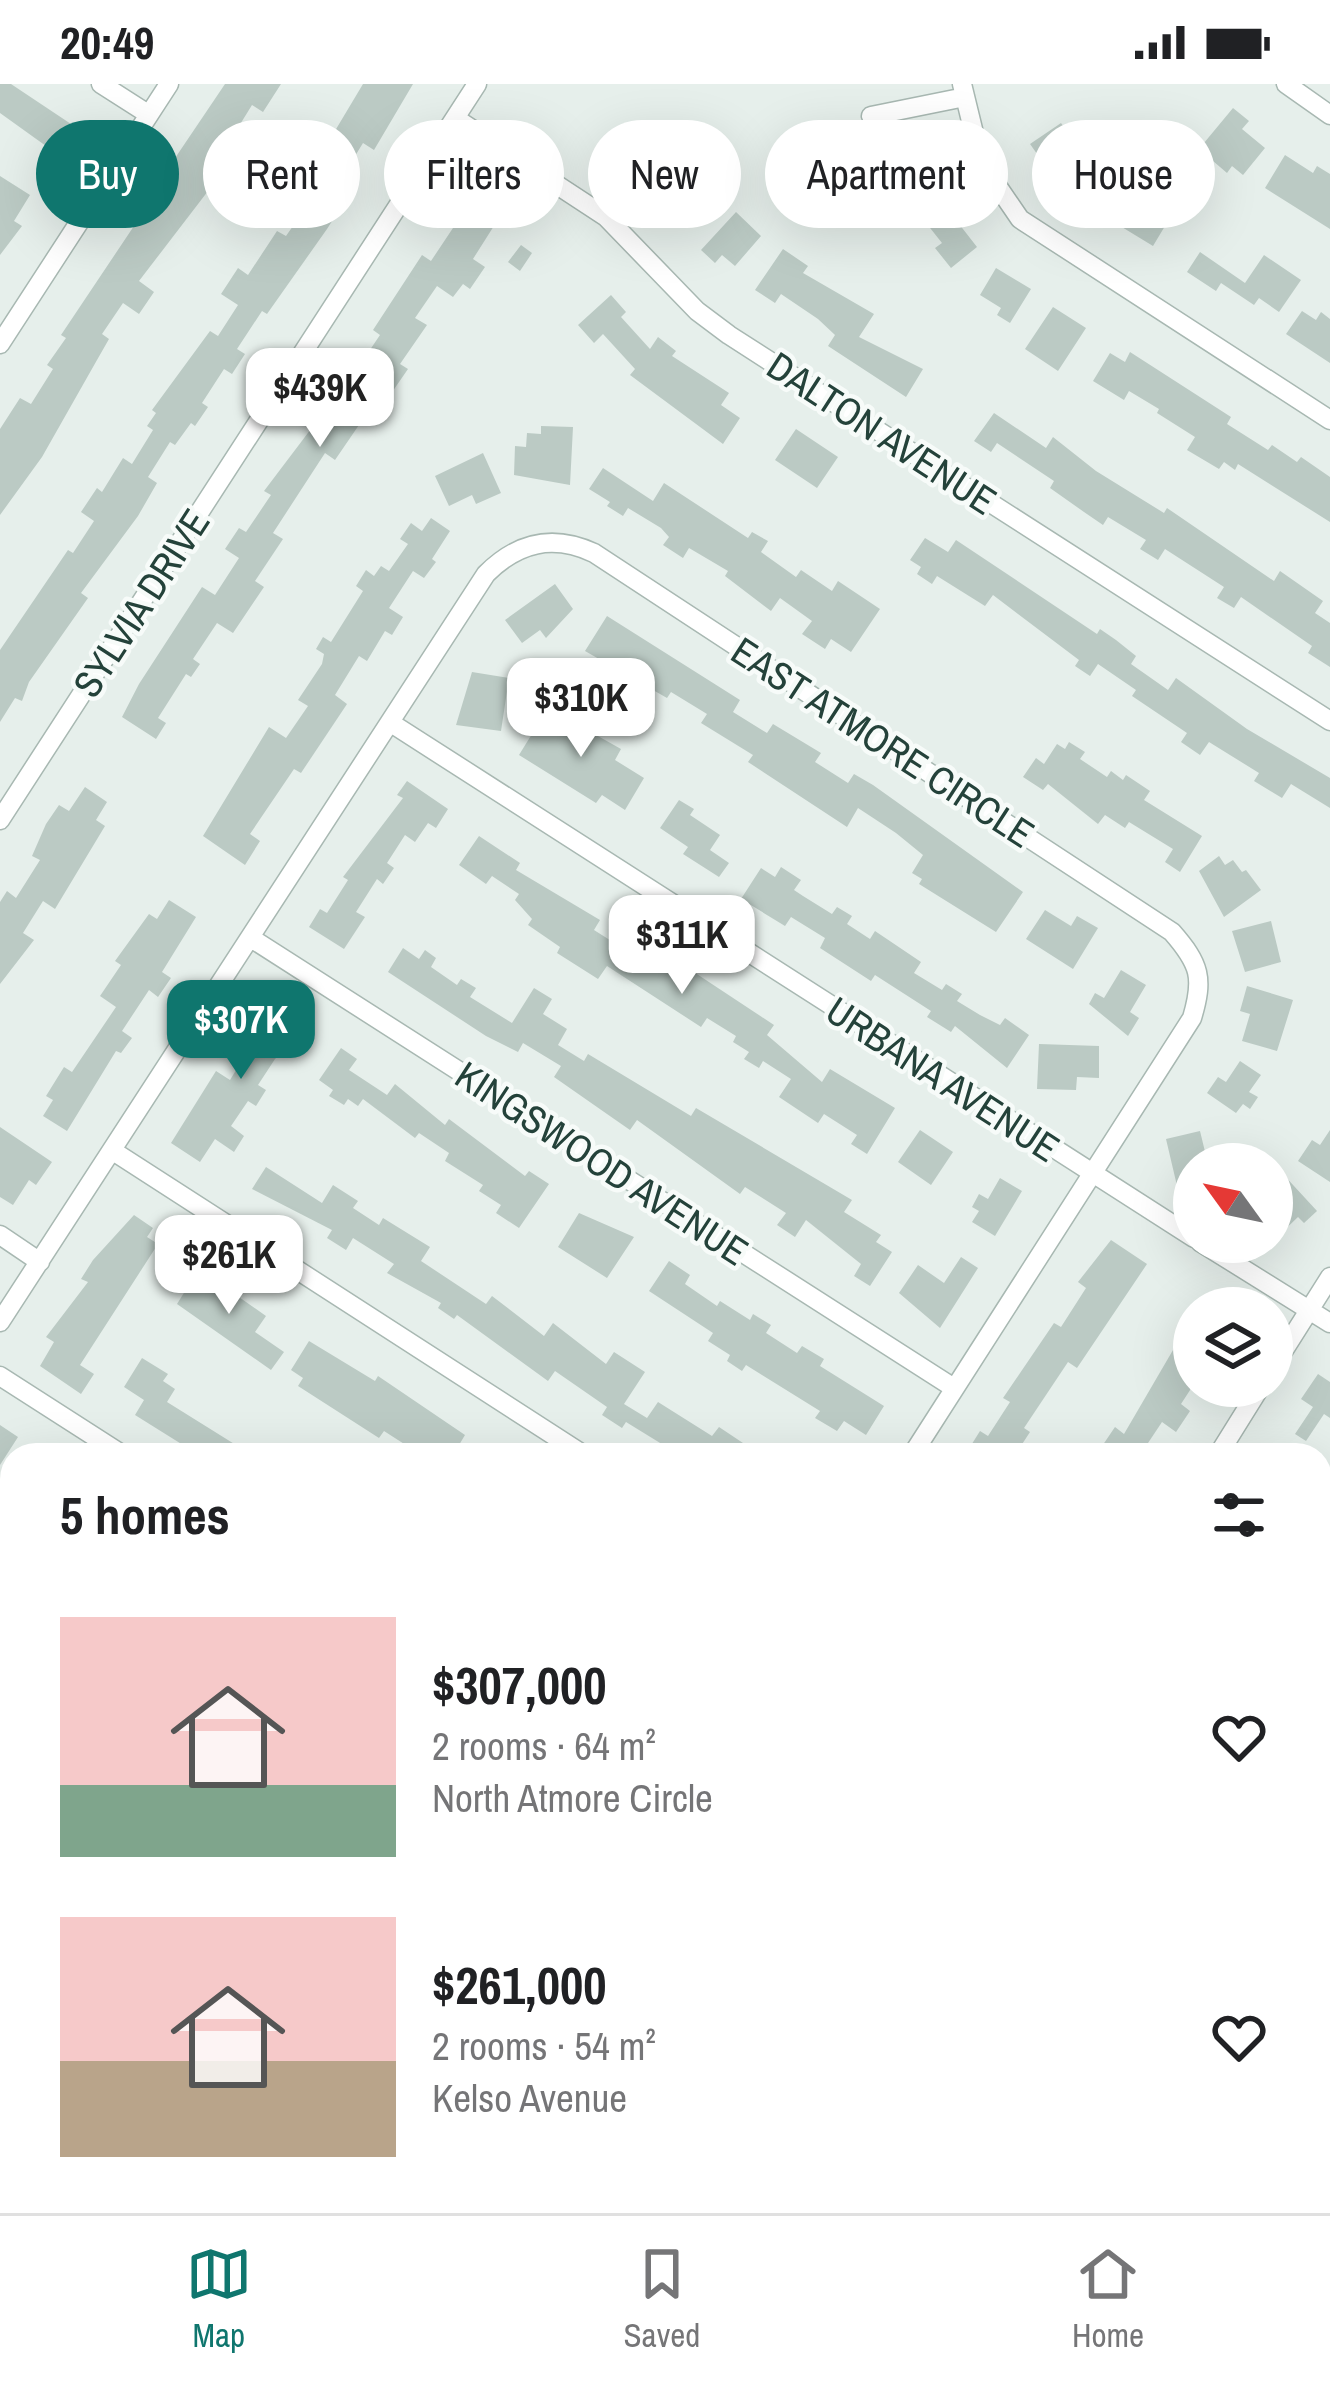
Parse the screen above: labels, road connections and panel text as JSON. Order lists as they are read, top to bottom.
{
  "streets": {
    "street": [
      "DALTON AVENUE",
      "SYLVIA DRIVE",
      "EAST ATMORE CIRCLE",
      "URBANA AVENUE",
      "KINGSWOOD AVENUE"
    ]
  },
  "crossings": [
    ["DALTON AVENUE", "SYLVIA DRIVE"],
    ["EAST ATMORE CIRCLE", "URBANA AVENUE"]
  ],
  "north": "top left",
  "page": {
    "status": "20:49",
    "chip": [
      "Buy",
      "Rent",
      "Filters",
      "New",
      "Apartment",
      "House"
    ],
    "price": [
      "$439K",
      "$310K",
      "$311K",
      "$307K",
      "$261K"
    ],
    "heading": "5 homes",
    "list": [
      {
        "name": "$307,000",
        "note": "2 rooms · 64 m² · North Atmore Circle"
      },
      {
        "name": "$261,000",
        "note": "2 rooms · 54 m² · Kelso Avenue"
      }
    ],
    "tabs": ["Map", "Saved", "Home"]
  }
}
